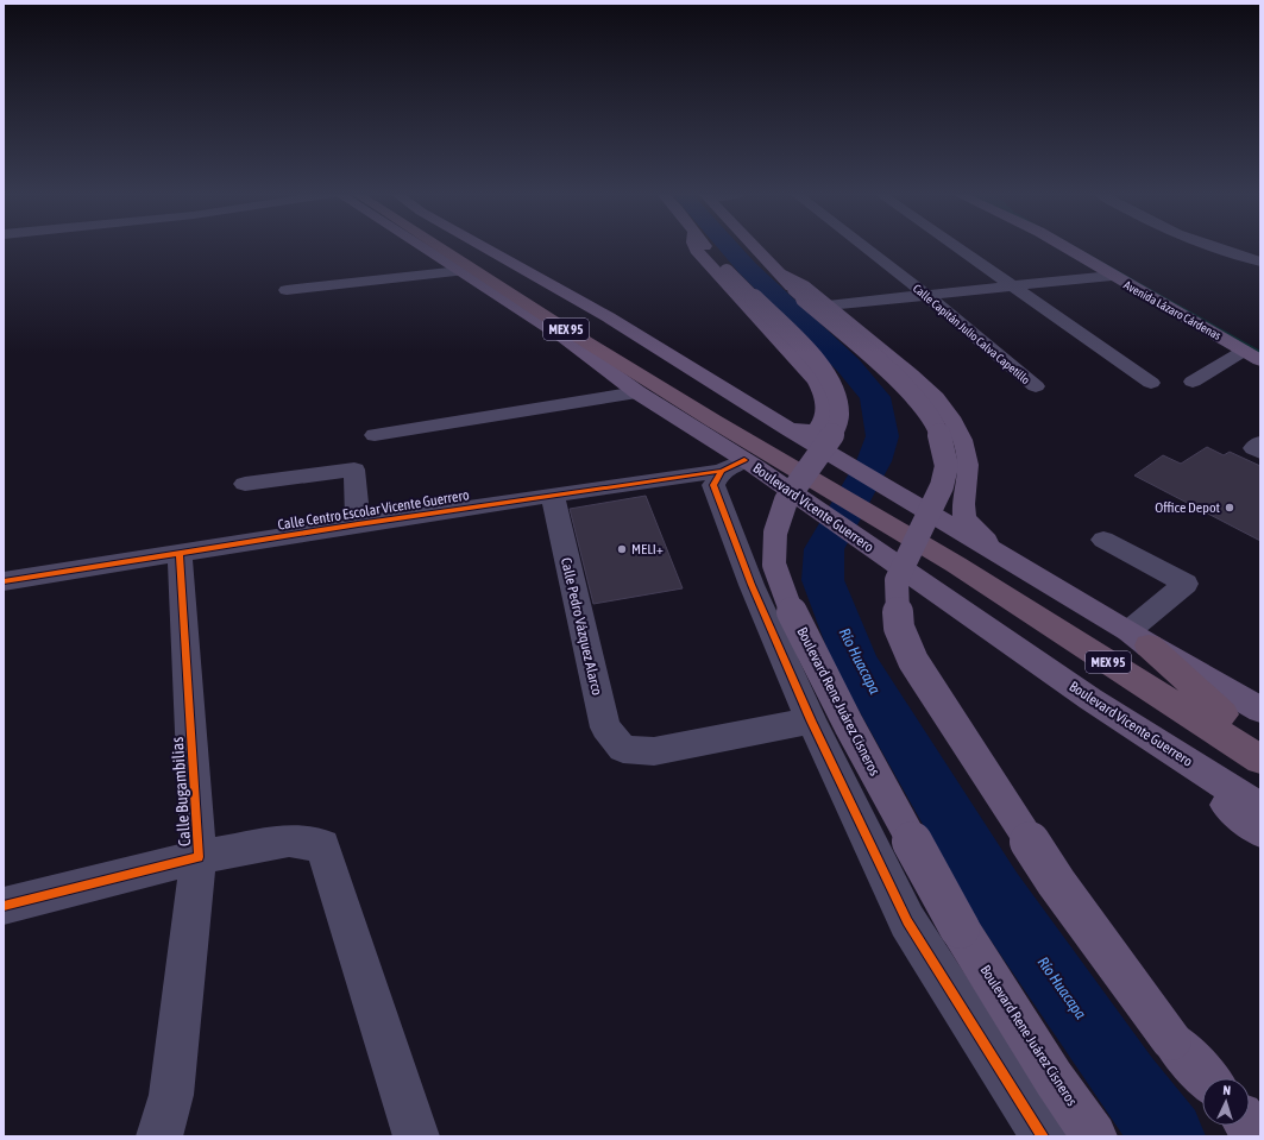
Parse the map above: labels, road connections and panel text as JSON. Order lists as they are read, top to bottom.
{
  "streets": {
    "highway": ["MEX 95", "Boulevard Vicente Guerrero"],
    "main road": ["Avenida Lázaro Cárdenas", "Boulevard Rene Juárez Cisneros"],
    "street": [
      "Calle Capitán Julio Calva Capetillo",
      "Calle Centro Escolar Vicente Guerrero",
      "Calle Pedro Vázquez Alarco",
      "Calle Bugambilias"
    ]
  },
  "crossings": [
    ["Boulevard Vicente Guerrero", "Calle Centro Escolar Vicente Guerrero"],
    ["Calle Centro Escolar Vicente Guerrero", "Calle Pedro Vázquez Alarco"],
    ["Calle Centro Escolar Vicente Guerrero", "Calle Bugambilias"]
  ],
  "water": ["Río Huacapa"],
  "places": ["Office Depot", "MELI+"],
  "north": "top"
}
